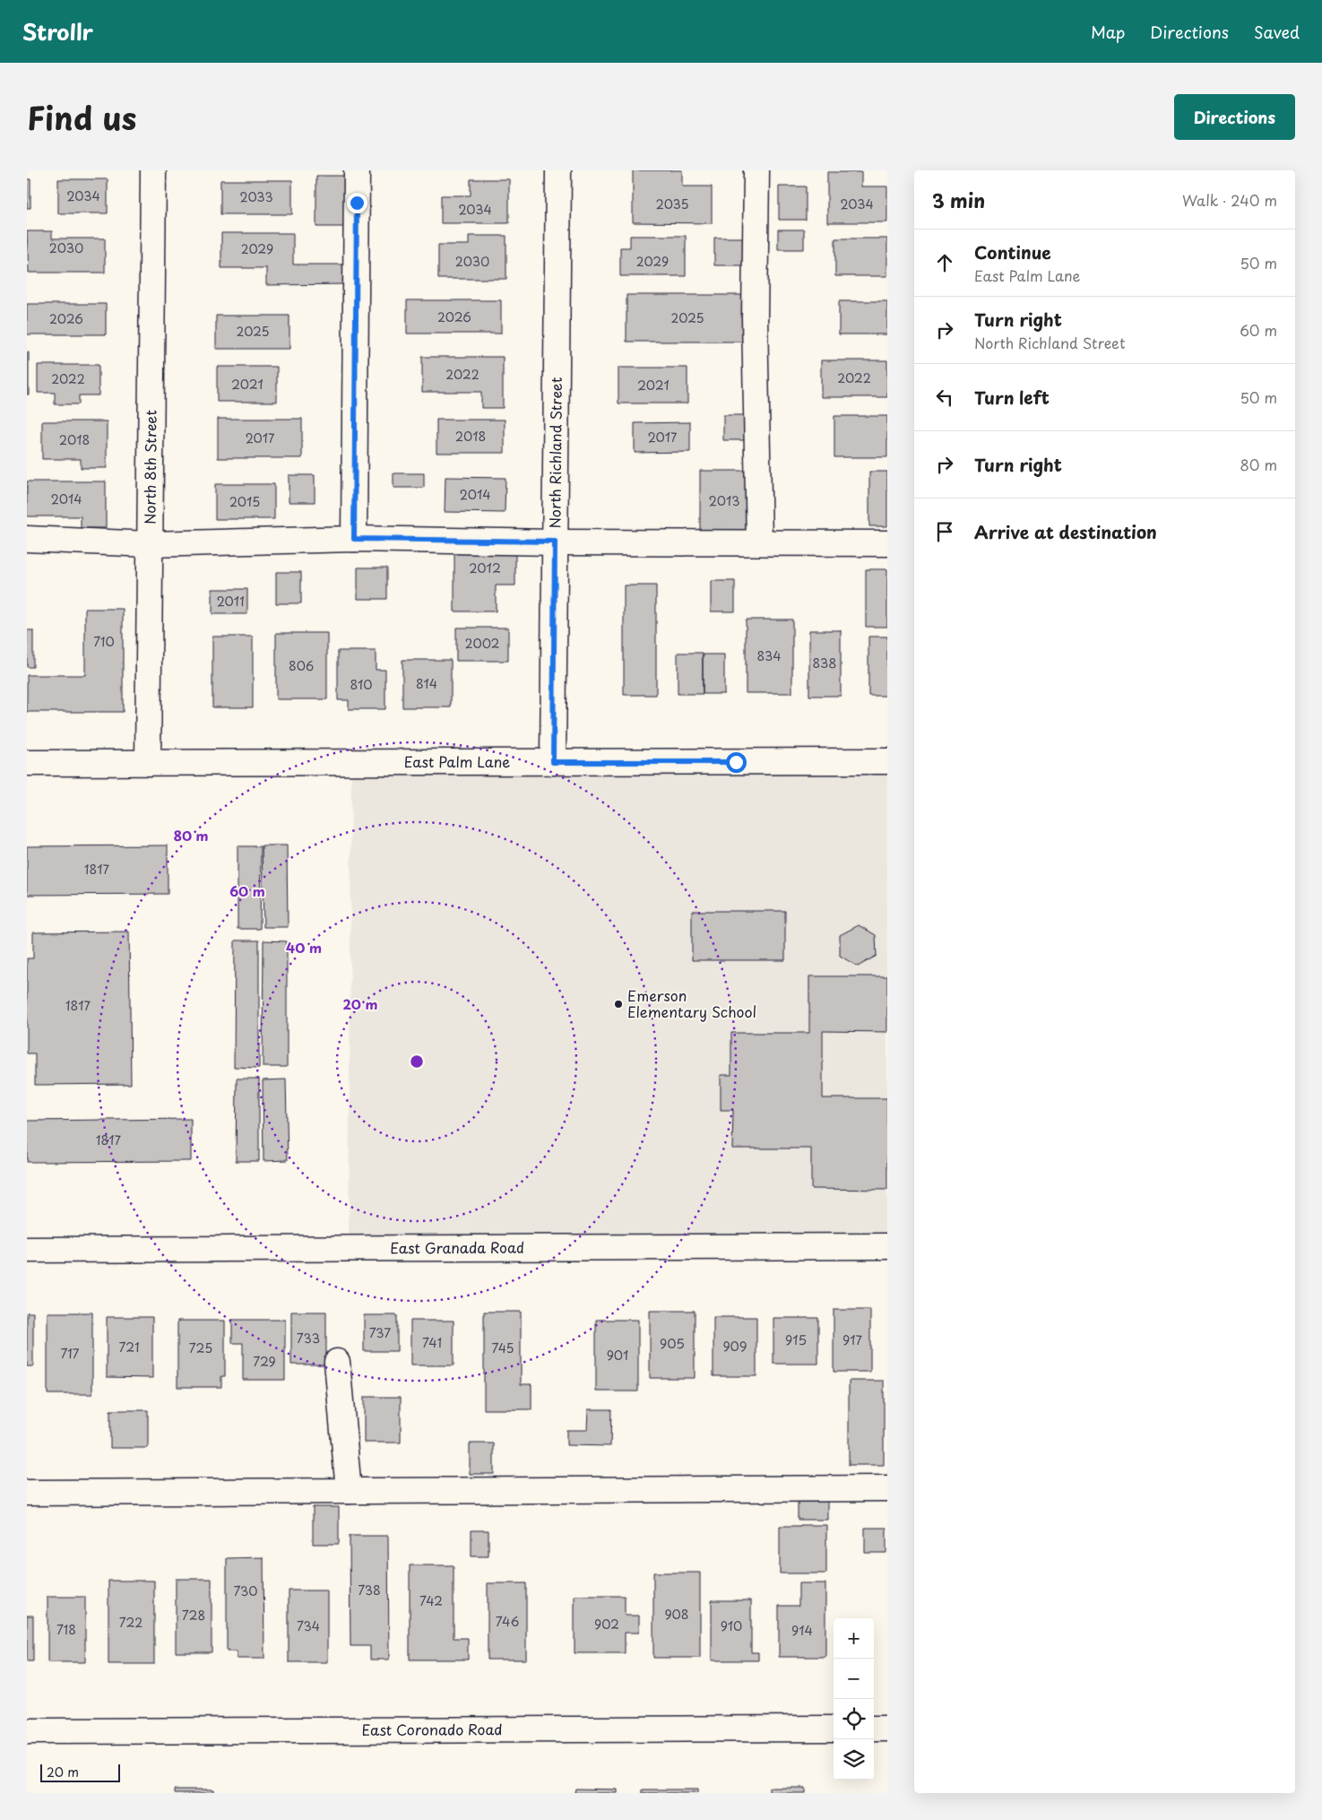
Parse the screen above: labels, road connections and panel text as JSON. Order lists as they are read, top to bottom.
{
  "streets": {
    "street": [
      "North Richland Street",
      "North 8th Street",
      "East Palm Lane",
      "East Granada Road",
      "East Coronado Road"
    ]
  },
  "crossings": [
    ["North Richland Street", "East Palm Lane"],
    ["North 8th Street", "East Palm Lane"]
  ],
  "places": ["Emerson Elementary School"],
  "house_numbers": [
    "2034",
    "2033",
    "2035",
    "2034",
    "2034",
    "2030",
    "2029",
    "2030",
    "2029",
    "2026",
    "2025",
    "2026",
    "2025",
    "2022",
    "2022",
    "2022",
    "2021",
    "2021",
    "2018",
    "2017",
    "2017",
    "2018",
    "2014",
    "2014",
    "2013",
    "2015",
    "2012",
    "2011",
    "710",
    "2002",
    "834",
    "838",
    "806",
    "814",
    "810",
    "1817",
    "1817",
    "1817",
    "737",
    "733",
    "915",
    "917",
    "741",
    "905",
    "909",
    "721",
    "725",
    "745",
    "717",
    "901",
    "729",
    "738",
    "730",
    "742",
    "908",
    "728",
    "746",
    "722",
    "902",
    "734",
    "910",
    "718",
    "914"
  ],
  "scale_bar": "20 m",
  "page": {
    "header": "Strollr",
    "nav": ["Map", "Directions", "Saved"],
    "title": "Find us",
    "buttons": "Directions",
    "heading": ["3 min", "Walk · 240 m"],
    "list": [
      ["Continue", "East Palm Lane", "50 m"],
      ["Turn right", "North Richland Street", "60 m"],
      ["Turn left", "50 m"],
      ["Turn right", "80 m"],
      "Arrive at destination"
    ],
    "map_buttons": ["+", "−"],
    "scale": "20 m"
  },
  "rings": [
    "80 m",
    "60 m",
    "40 m",
    "20 m"
  ]
}
